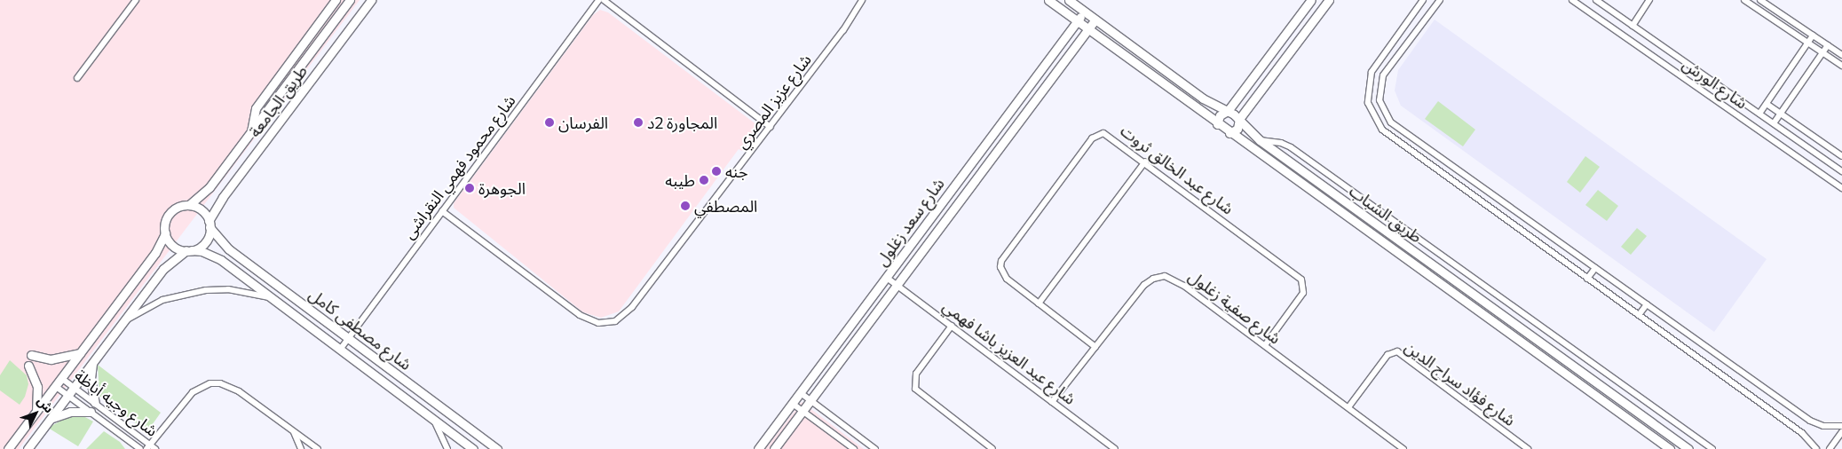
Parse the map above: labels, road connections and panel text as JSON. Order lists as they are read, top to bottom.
{
  "streets": {
    "street": [
      "شارع الورش",
      "طريق الجامعة",
      "شارع عزيز المصري",
      "شارع محمود فهمي النقراشى",
      "شارع عبد الخالق ثروت",
      "طريق الشباب",
      "شارع سعد زغلول",
      "شارع صفية زغلول",
      "شارع مصطفى كامل",
      "شارع عبد العزيز باشا فهمي",
      "شارع فؤاد سراج الدين",
      "شارع وجيه أباظة"
    ]
  },
  "crossings": [
    ["طريق الجامعة", "شارع مصطفى كامل"],
    ["شارع عزيز المصري", "شارع محمود فهمي النقراشى"],
    ["شارع محمود فهمي النقراشى", "شارع مصطفى كامل"],
    ["شارع عبد الخالق ثروت", "شارع صفية زغلول"],
    ["طريق الشباب", "شارع سعد زغلول"],
    ["شارع سعد زغلول", "شارع عبد العزيز باشا فهمي"],
    ["شارع صفية زغلول", "شارع عبد العزيز باشا فهمي"],
    ["شارع صفية زغلول", "شارع فؤاد سراج الدين"]
  ],
  "places": [
    "الفرسان",
    "المجاورة 2د",
    "جنه",
    "طيبه",
    "الجوهرة",
    "المصطفي"
  ],
  "north": "top right"
}
